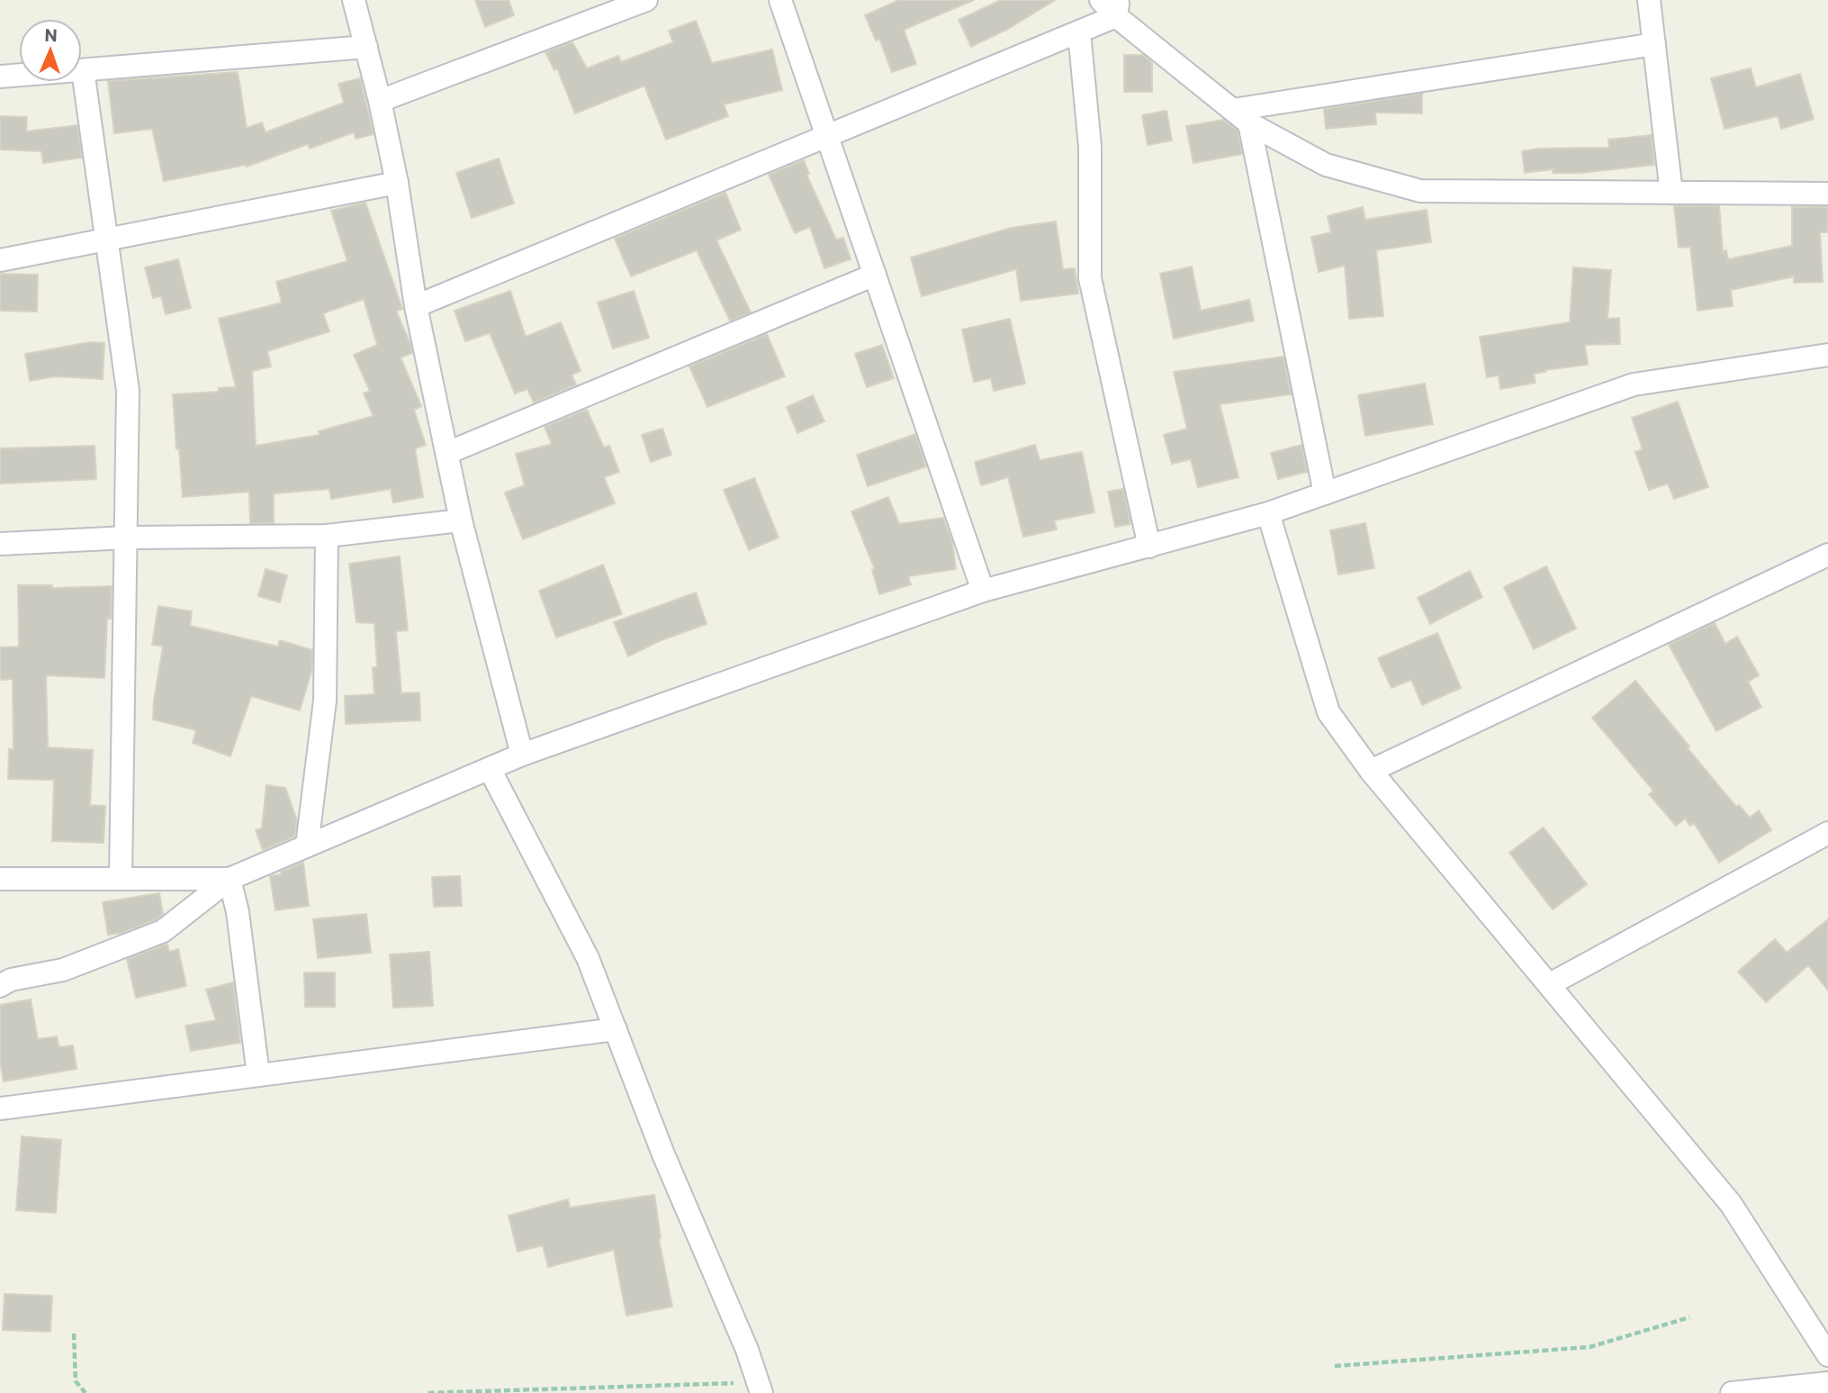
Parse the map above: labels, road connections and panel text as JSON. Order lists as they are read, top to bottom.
{
  "north": "top"
}
